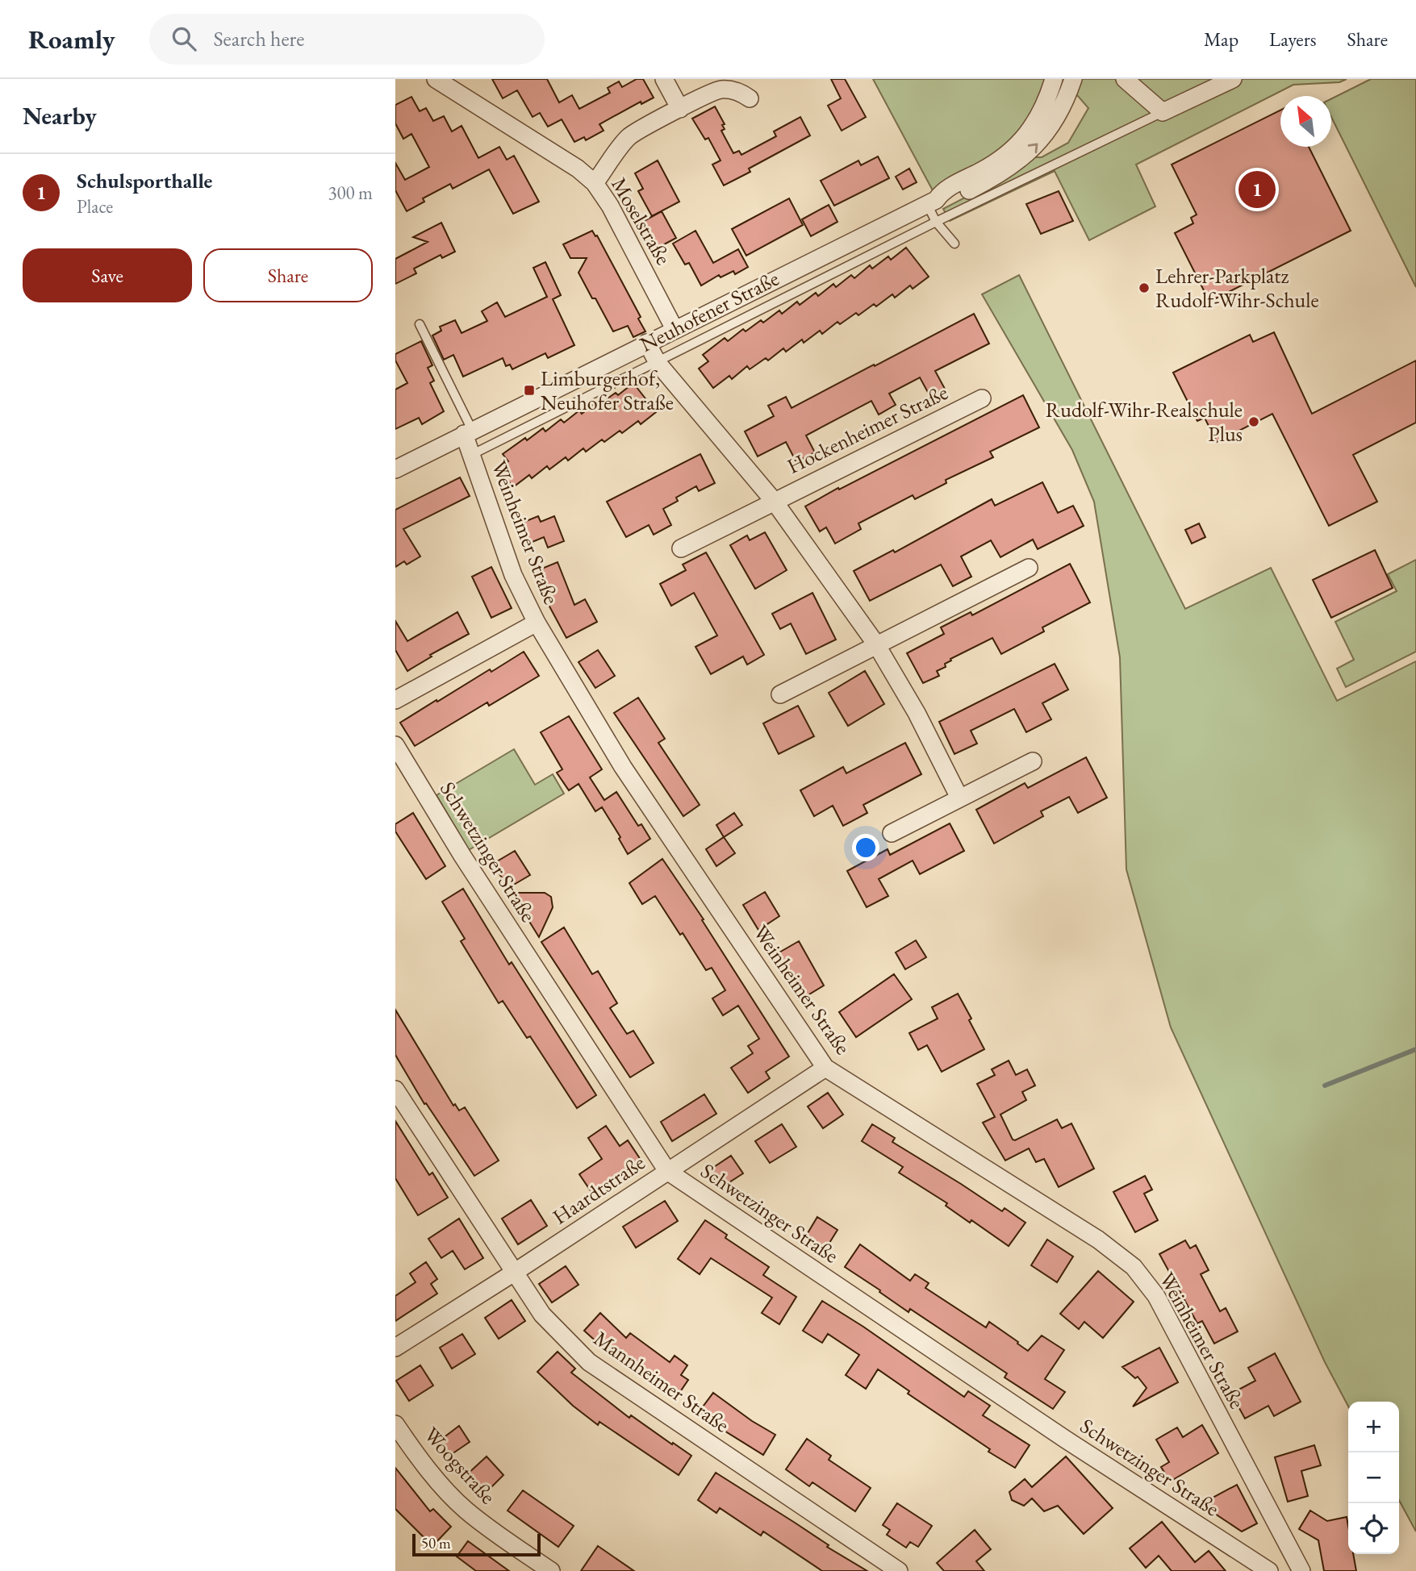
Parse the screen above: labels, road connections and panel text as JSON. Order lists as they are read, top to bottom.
{
  "streets": {
    "street": [
      "Moselstraße",
      "Neuhofener Straße",
      "Hockenheimer Straße",
      "Weinheimer Straße",
      "Schwetzinger Straße",
      "Haardtstraße",
      "Mannheimer Straße",
      "Woogstraße"
    ]
  },
  "crossings": [
    ["Moselstraße", "Neuhofener Straße"],
    ["Neuhofener Straße", "Hockenheimer Straße"],
    ["Neuhofener Straße", "Weinheimer Straße"],
    ["Weinheimer Straße", "Haardtstraße"],
    ["Schwetzinger Straße", "Haardtstraße"],
    ["Haardtstraße", "Mannheimer Straße"]
  ],
  "places": {
    "other": ["Lehrer-Parkplatz Rudolf-Wihr-Schule", "Rudolf-Wihr-Realschule Plus"],
    "transit": ["Limburgerhof, Neuhofer Straße"]
  },
  "scale_bar": "50 m",
  "north": "top left",
  "page": {
    "header": "Roamly",
    "search": "Search here",
    "nav": ["Map", "Layers", "Share"],
    "heading": "Nearby",
    "list": [
      {
        "mark": "1",
        "name": "Schulsporthalle",
        "note": "Place",
        "value": "300 m"
      }
    ],
    "pins": "1",
    "buttons": ["Save", "Share"],
    "map_buttons": ["+", "−"],
    "scale": "50 m"
  }
}
